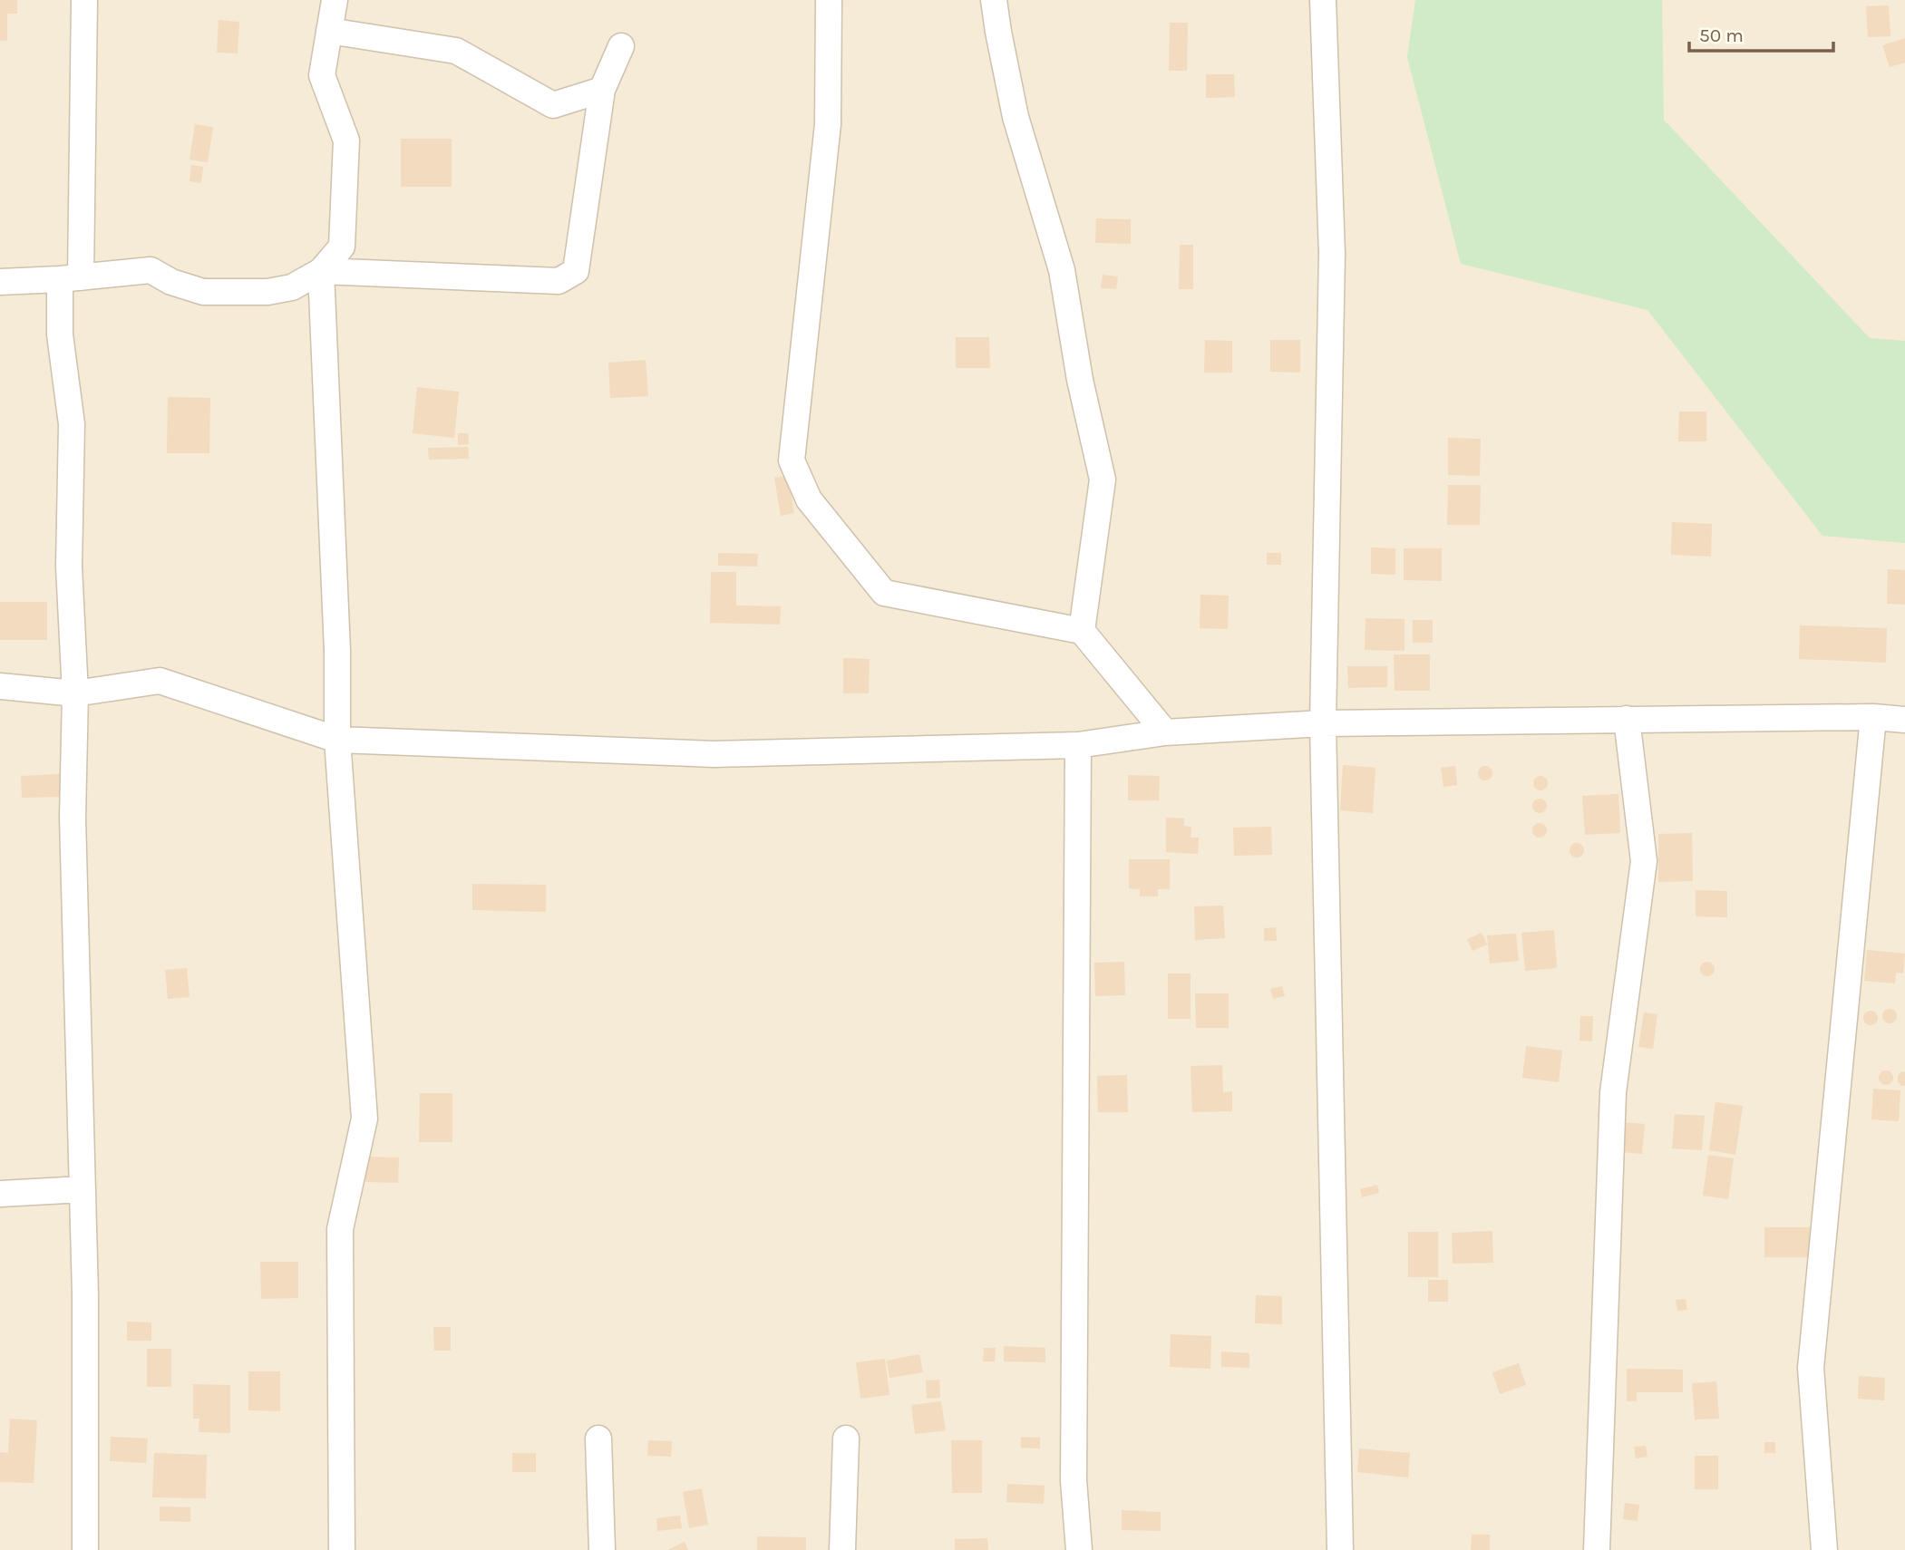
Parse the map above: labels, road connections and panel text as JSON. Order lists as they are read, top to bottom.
{
  "scale_bar": "50 m"
}
